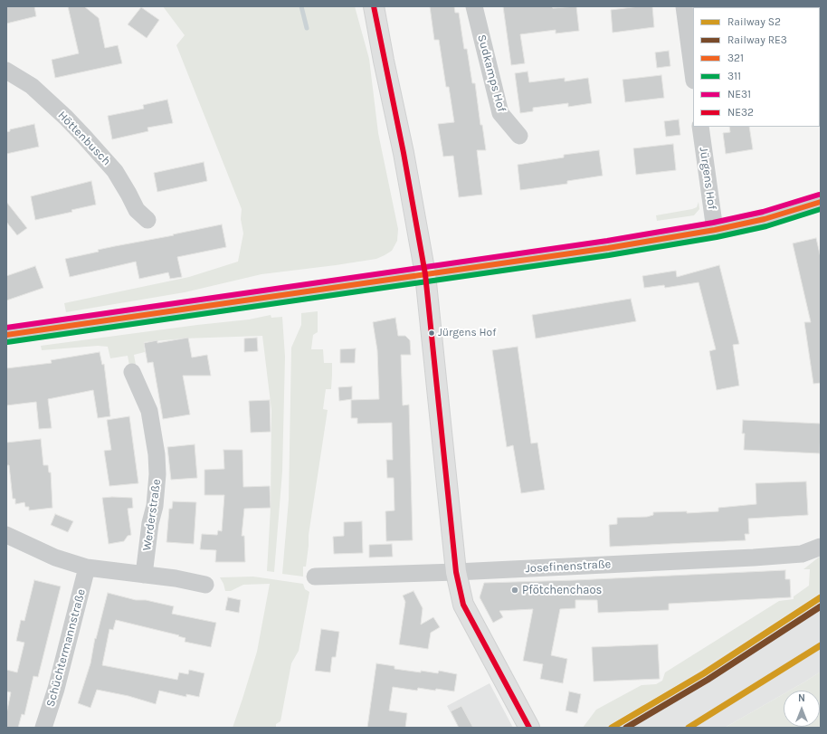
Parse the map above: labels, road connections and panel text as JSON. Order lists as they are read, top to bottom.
{
  "streets": {
    "street": [
      "Sudkamps Hof",
      "Höttenbusch",
      "Jürgens Hof",
      "Werderstraße",
      "Josefinenstraße",
      "Schüchtermannstraße"
    ]
  },
  "places": ["Jürgens Hof", "Pfötchenchaos"],
  "lines": [
    "transit line NE32",
    "transit line NE31",
    "transit line 321",
    "transit line 311",
    "rail line S2",
    "rail line RE3"
  ],
  "legend": [
    "Railway S2",
    "Railway RE3",
    "321",
    "311",
    "NE31",
    "NE32"
  ],
  "north": "top"
}
